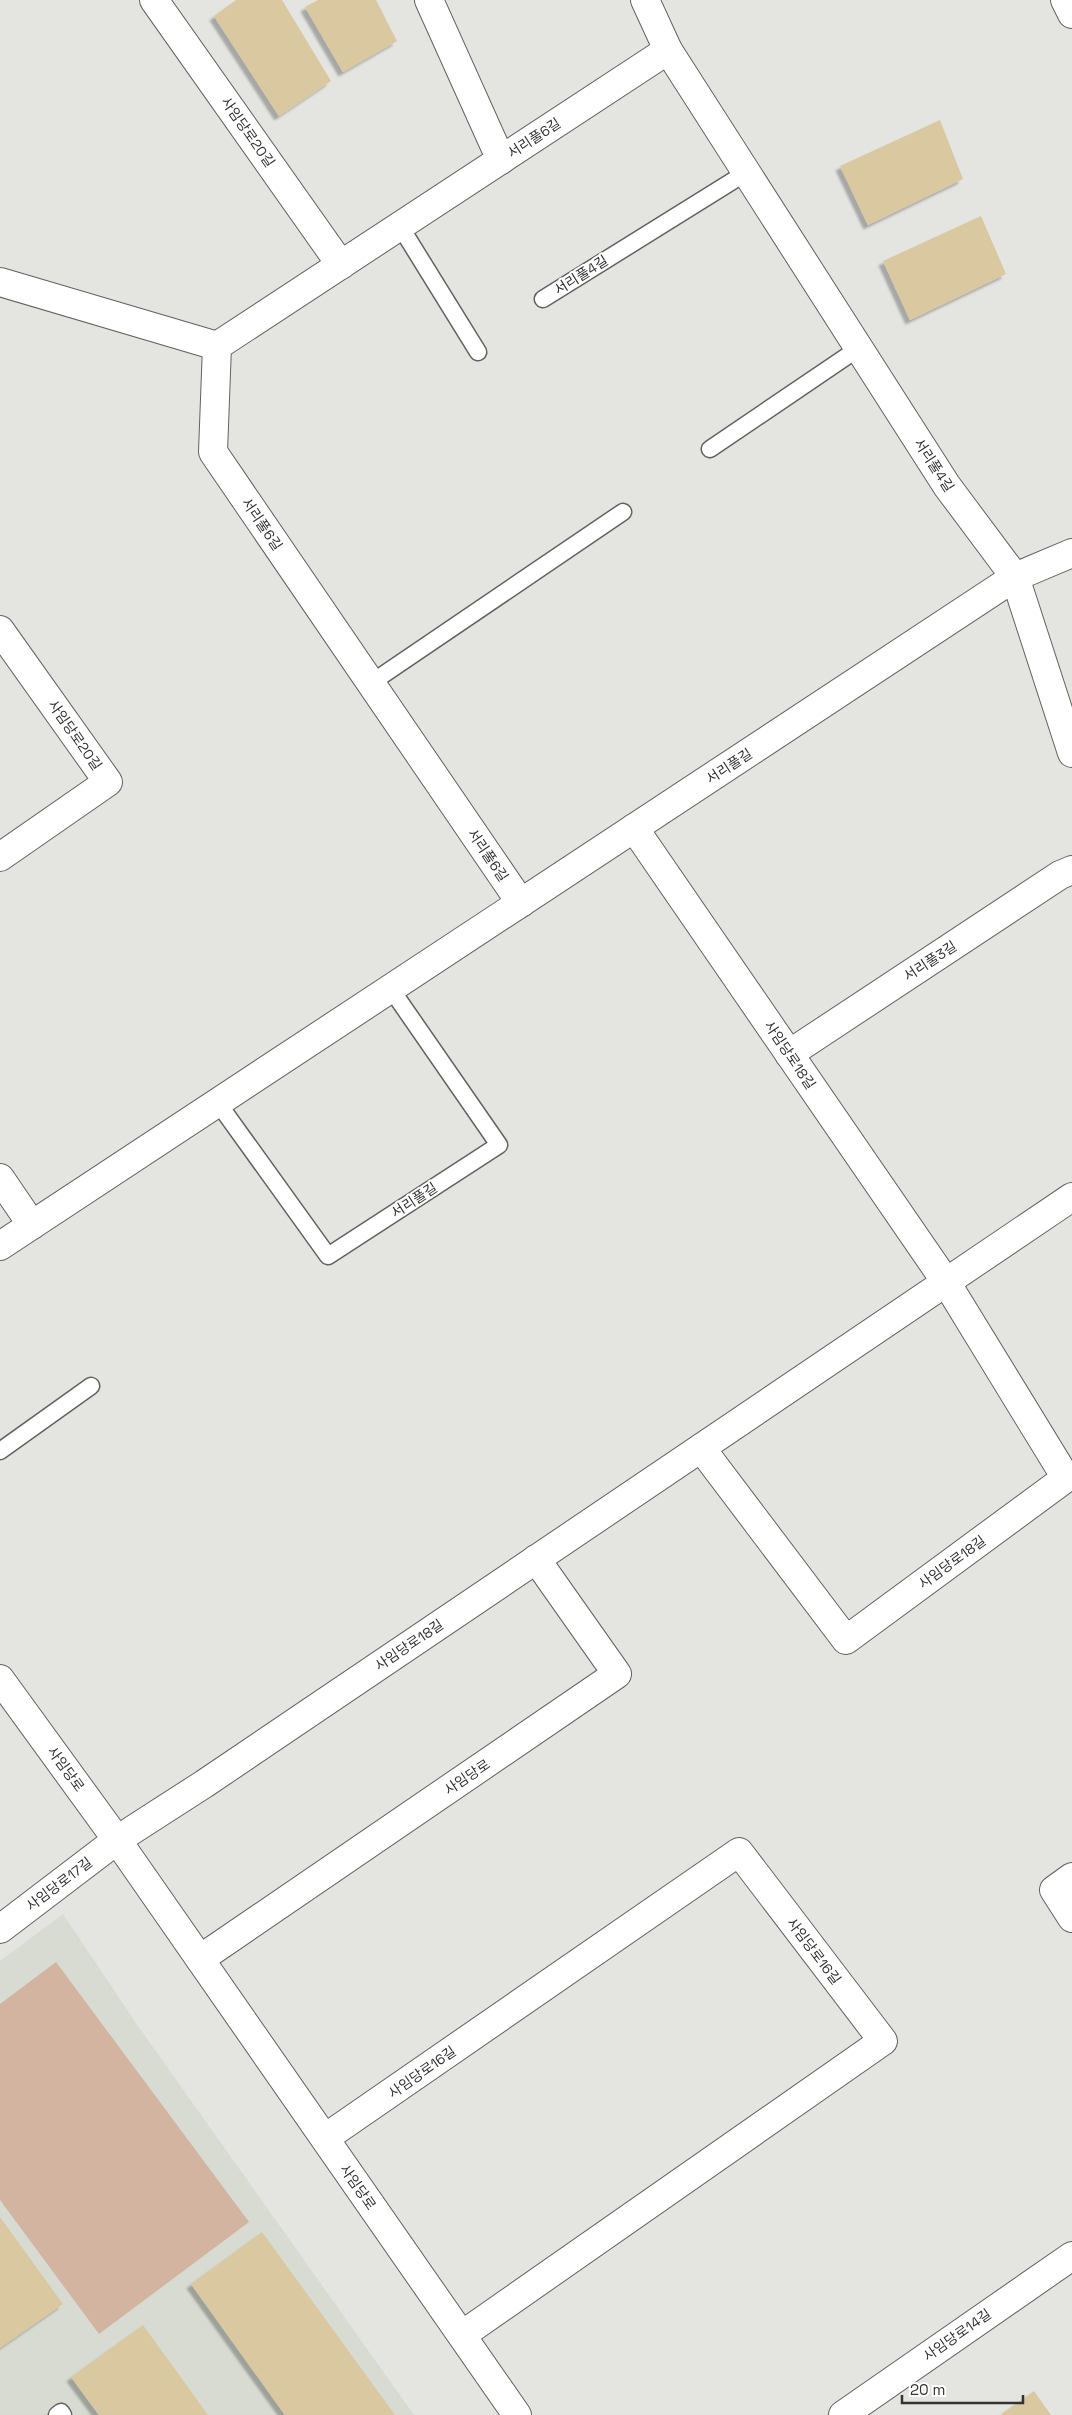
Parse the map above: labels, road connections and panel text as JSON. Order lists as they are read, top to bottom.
{
  "streets": {
    "street": [
      "사임당로20길",
      "서리풀6길",
      "서리풀4길",
      "서리풀길",
      "서리풀3길",
      "사임당로18길",
      "사임당로",
      "사임당로17길",
      "사임당로16길",
      "사임당로14길"
    ]
  },
  "crossings": [
    ["사임당로20길", "서리풀6길"],
    ["서리풀6길", "서리풀4길"],
    ["서리풀6길", "서리풀길"],
    ["서리풀4길", "서리풀길"],
    ["서리풀길", "사임당로18길"],
    ["서리풀3길", "사임당로18길"],
    ["사임당로18길", "사임당로"],
    ["사임당로18길", "사임당로17길"],
    ["사임당로", "사임당로17길"],
    ["사임당로", "사임당로16길"]
  ],
  "scale_bar": "20 m"
}
